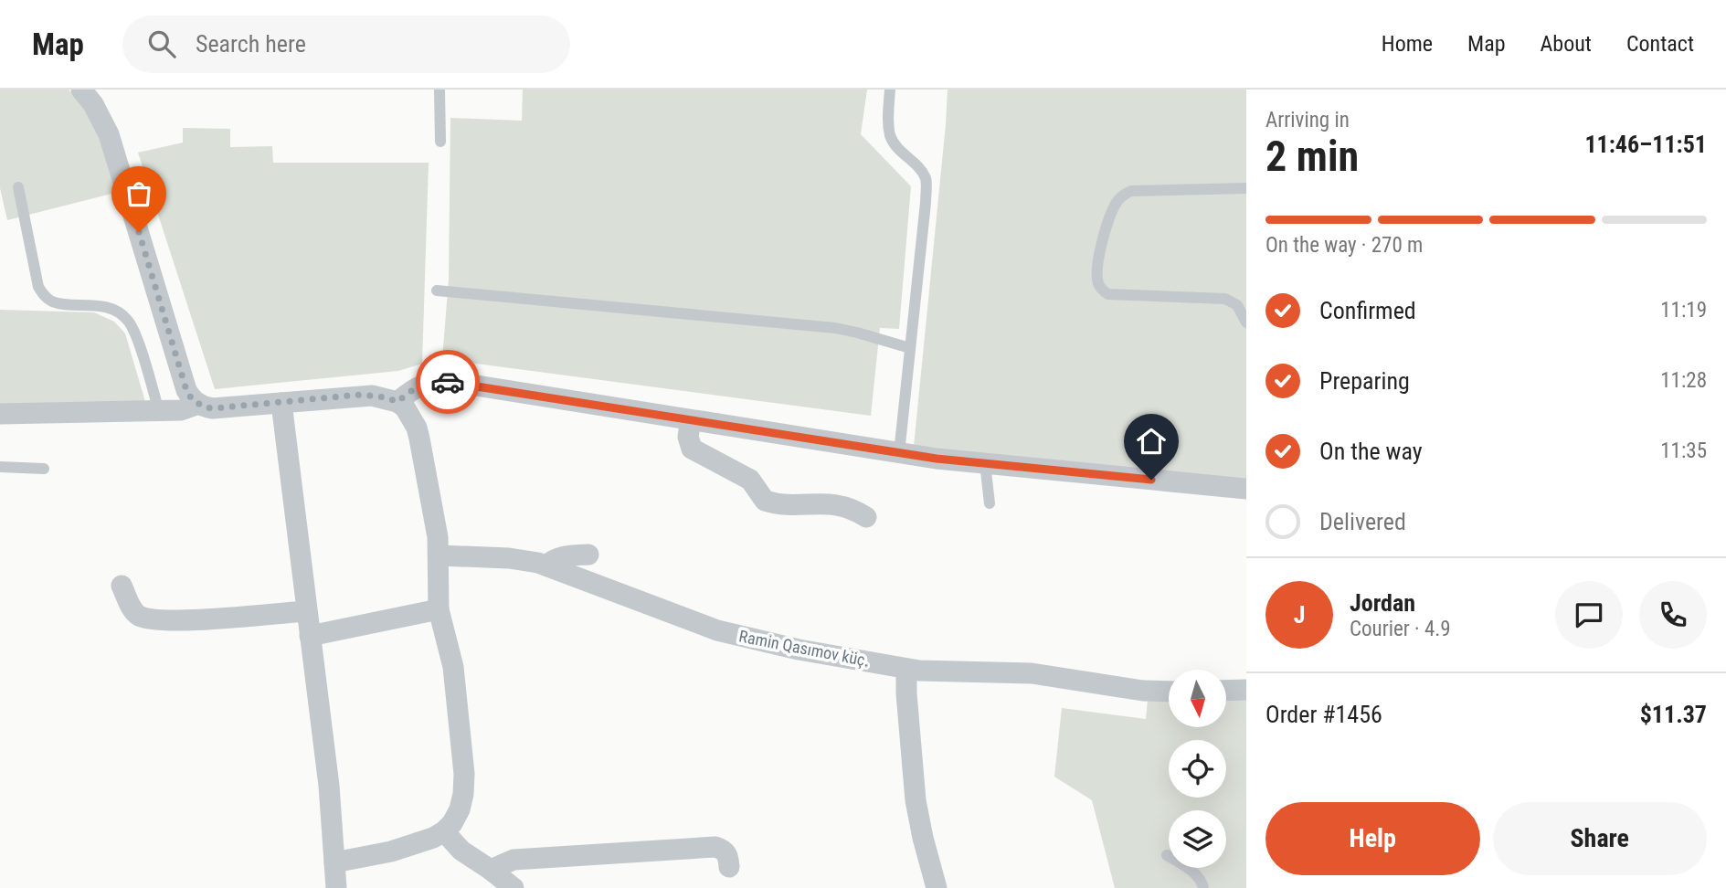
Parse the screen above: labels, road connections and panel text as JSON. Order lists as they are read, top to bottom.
{
  "streets": {
    "street": ["Ramin Qasımov küç."]
  },
  "north": "bottom",
  "page": {
    "header": "Map",
    "search": "Search here",
    "nav": [
      "Home",
      "Map",
      "About",
      "Contact"
    ],
    "heading": ["2 min", "Arriving in", "11:46–11:51"],
    "panel": [
      "Jordan",
      "Courier · 4.9",
      "Order #1456",
      "$11.37"
    ],
    "bar": "On the way · 270 m",
    "list": [
      ["Confirmed", "11:19"],
      ["Preparing", "11:28"],
      ["On the way", "11:35"],
      "Delivered"
    ],
    "round": "J",
    "buttons": ["Help", "Share"]
  }
}
